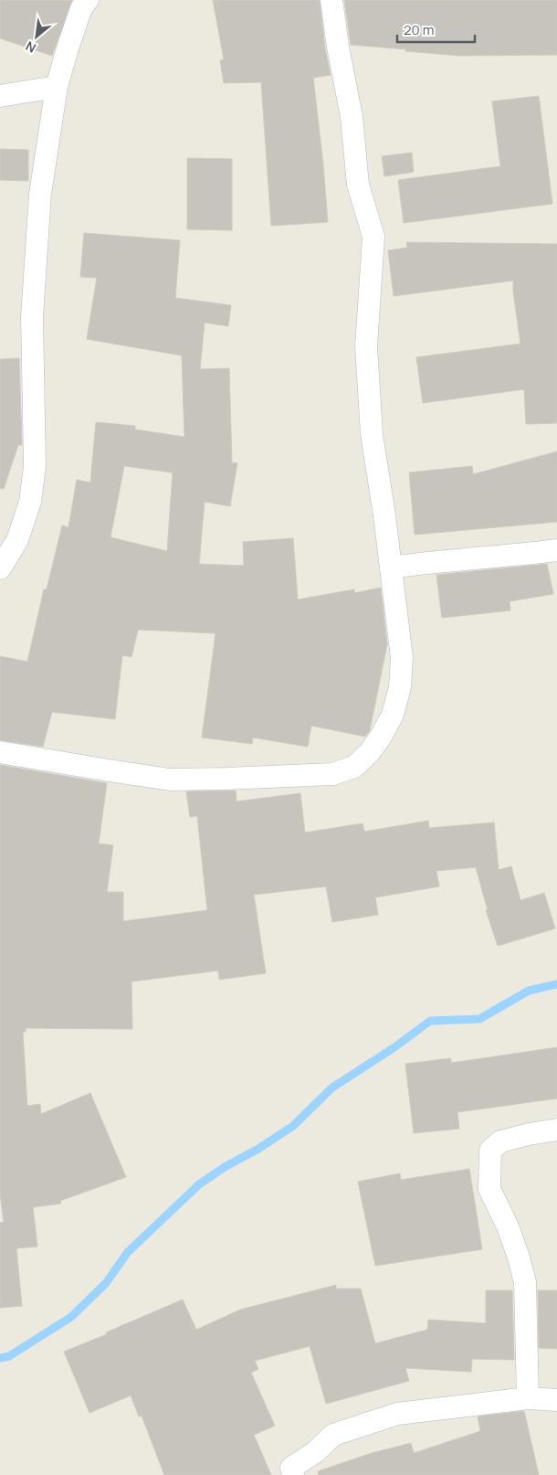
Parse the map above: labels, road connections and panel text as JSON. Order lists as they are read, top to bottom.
{
  "scale_bar": "20 m",
  "north": "bottom left"
}
